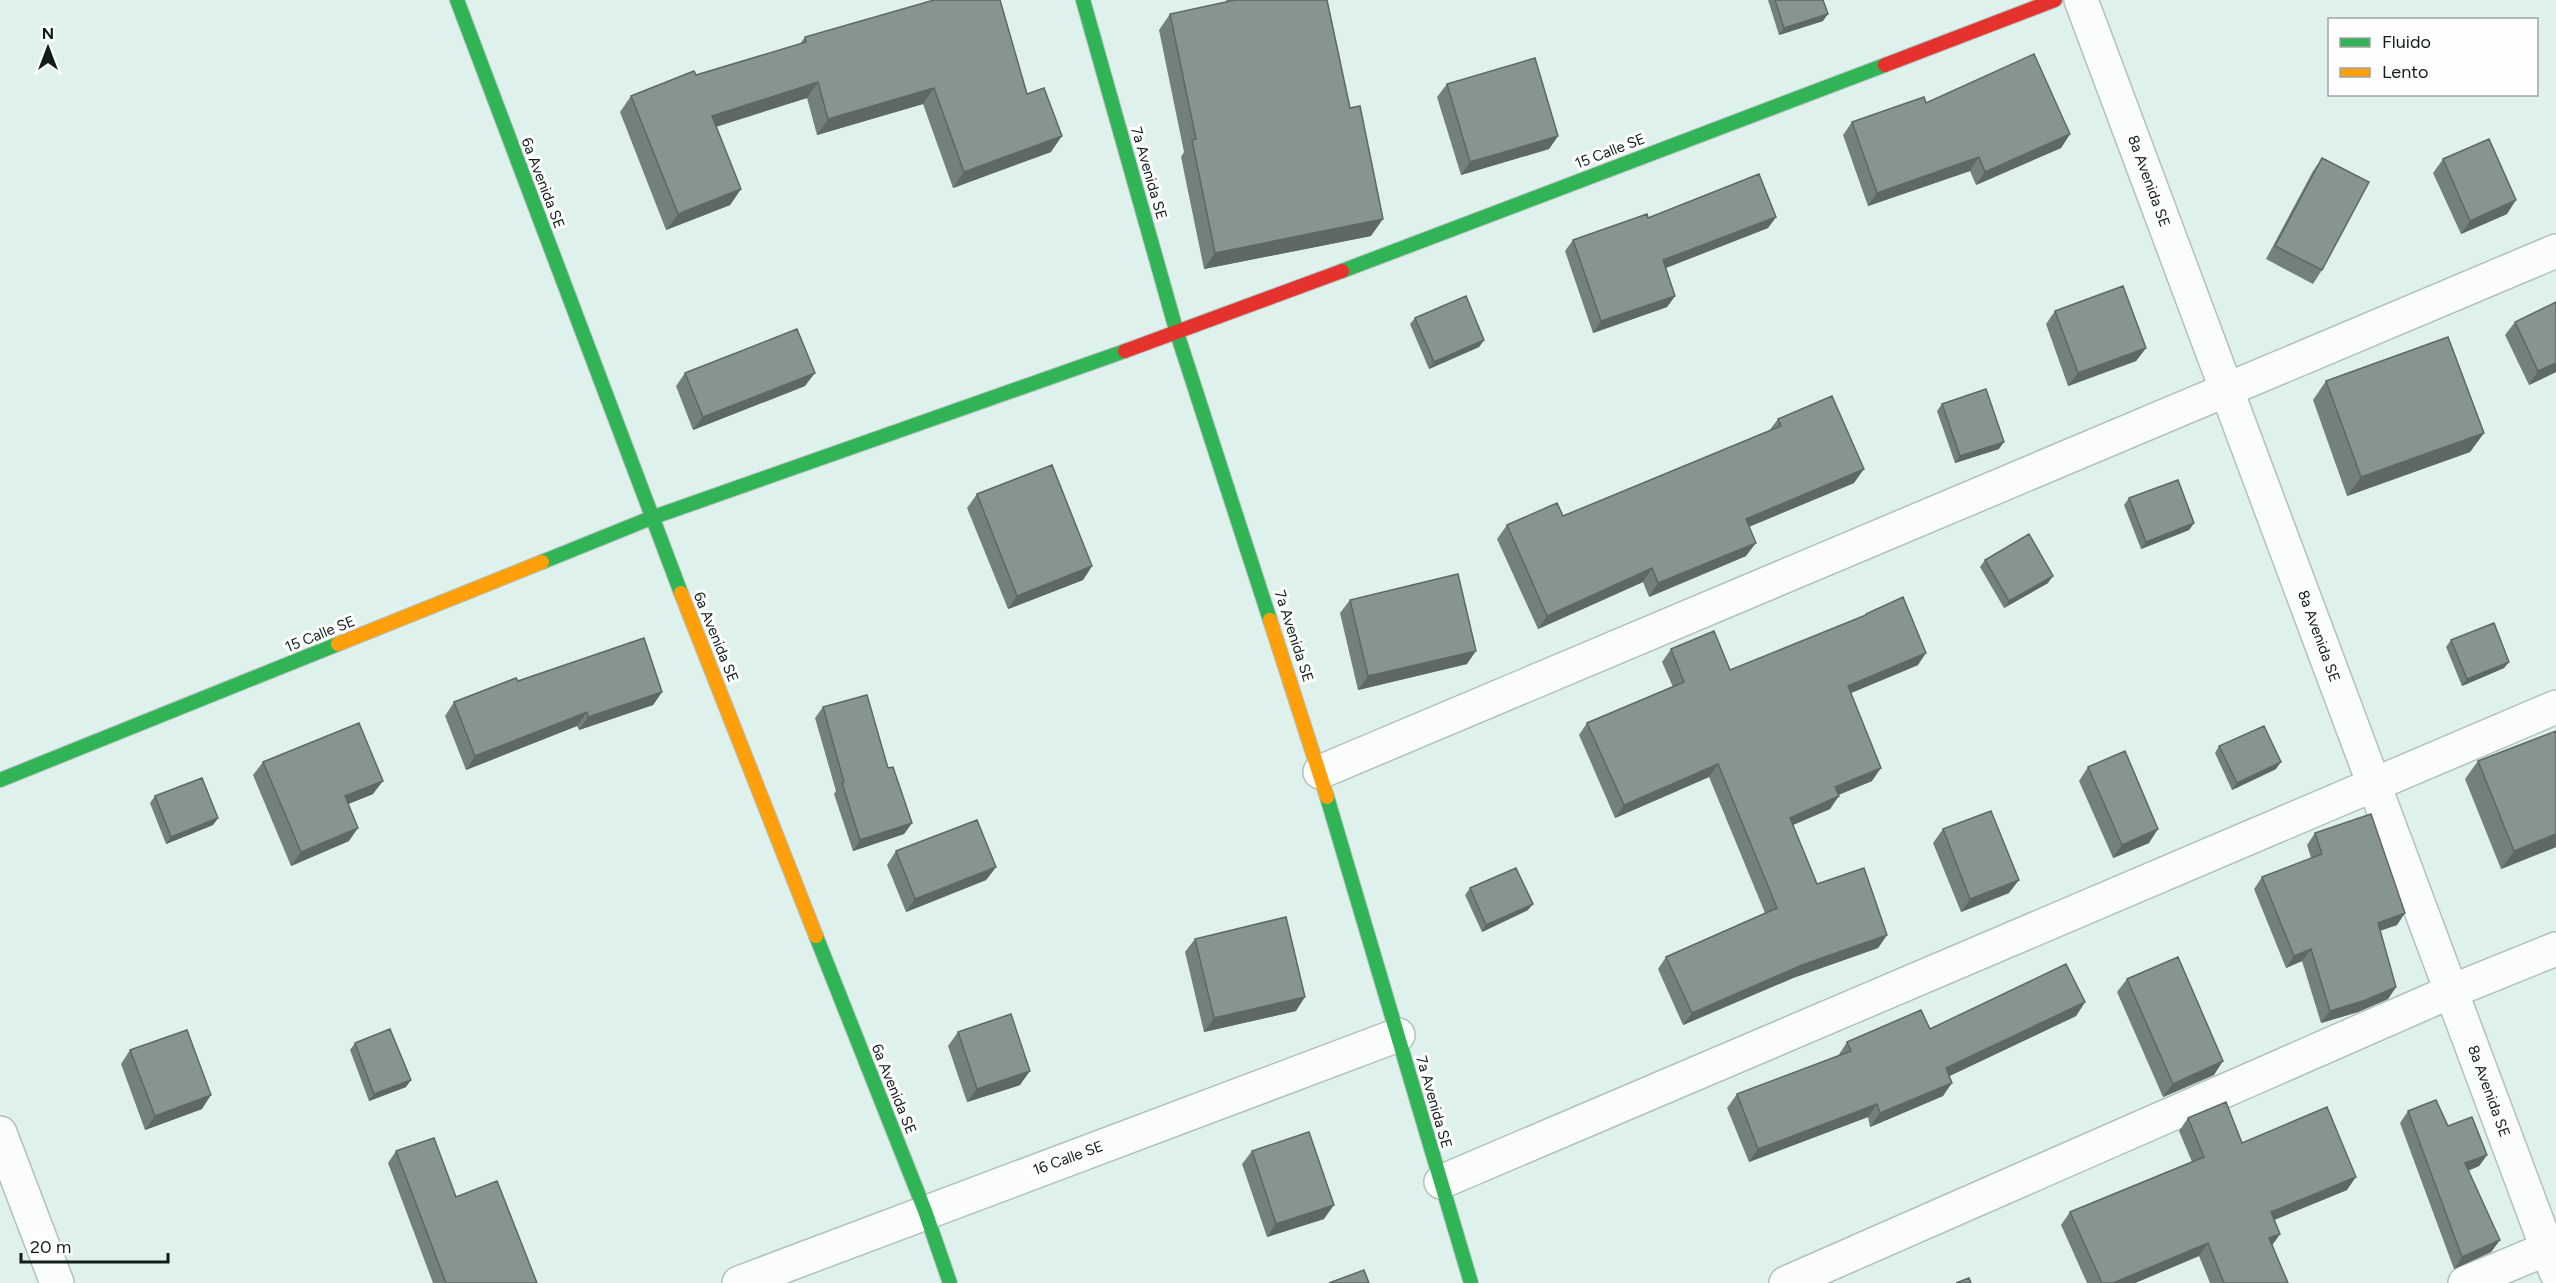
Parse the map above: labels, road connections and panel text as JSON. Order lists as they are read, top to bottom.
{
  "streets": {
    "street": [
      "15 Calle SE",
      "7a Avenida SE",
      "8a Avenida SE",
      "6a Avenida SE",
      "16 Calle SE"
    ]
  },
  "crossings": [
    ["15 Calle SE", "7a Avenida SE"],
    ["15 Calle SE", "6a Avenida SE"],
    ["7a Avenida SE", "16 Calle SE"],
    ["6a Avenida SE", "16 Calle SE"]
  ],
  "legend": ["Fluido", "Lento"],
  "scale_bar": "20 m",
  "north": "top"
}
